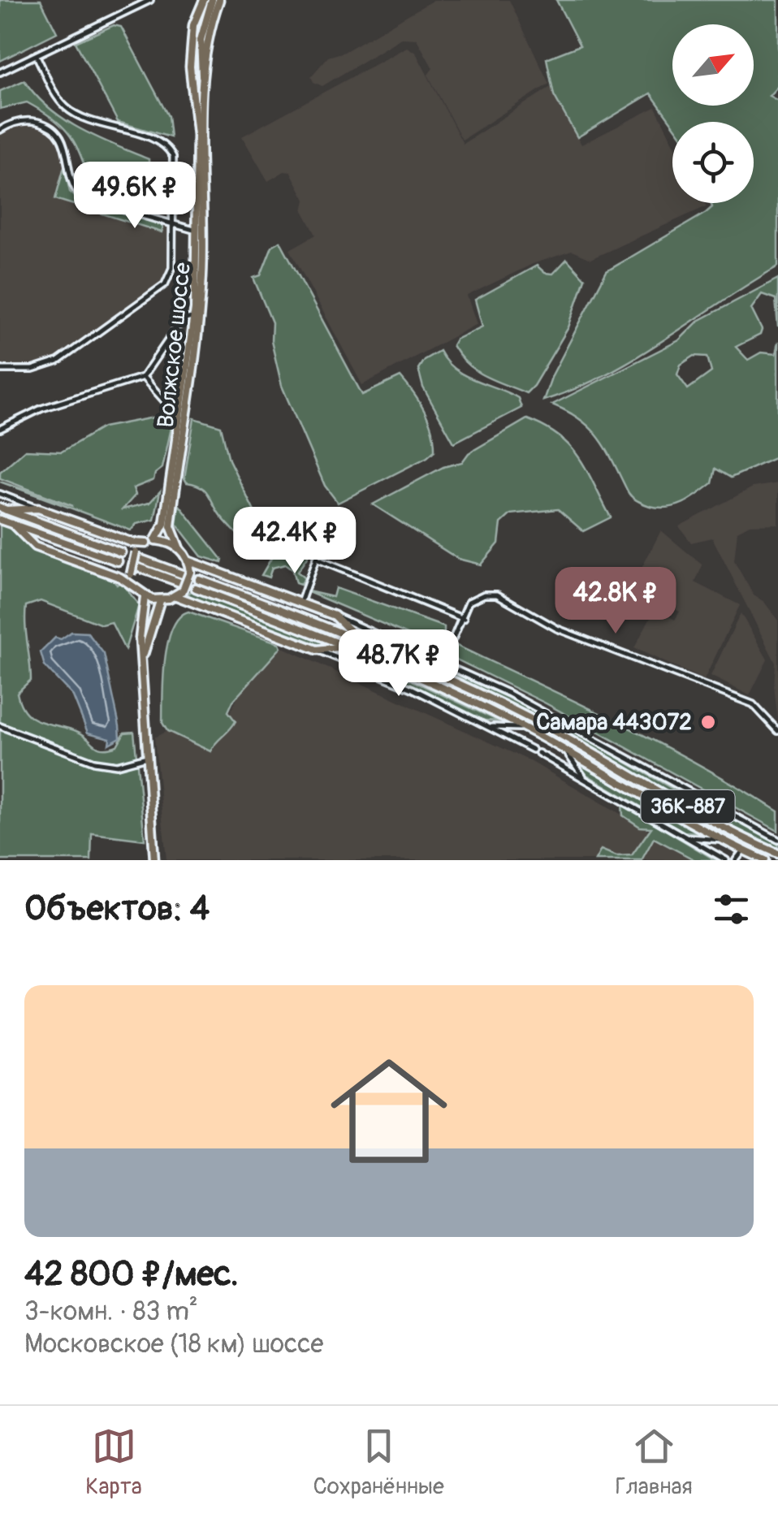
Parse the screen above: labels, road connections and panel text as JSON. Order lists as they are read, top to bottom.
{
  "streets": {
    "main road": ["Волжское шоссе", "36К-887"]
  },
  "places": ["Самара 443072"],
  "north": "top right",
  "page": {
    "price": [
      "49.6K ₽",
      "42.4K ₽",
      "42.8K ₽",
      "48.7K ₽"
    ],
    "heading": "Объектов: 4",
    "list": [
      {
        "name": "42 800 ₽/мес.",
        "note": "3-комн. · 83 m² · Московское (18 км) шоссе"
      }
    ],
    "tabs": ["Карта", "Сохранённые", "Главная"]
  }
}
